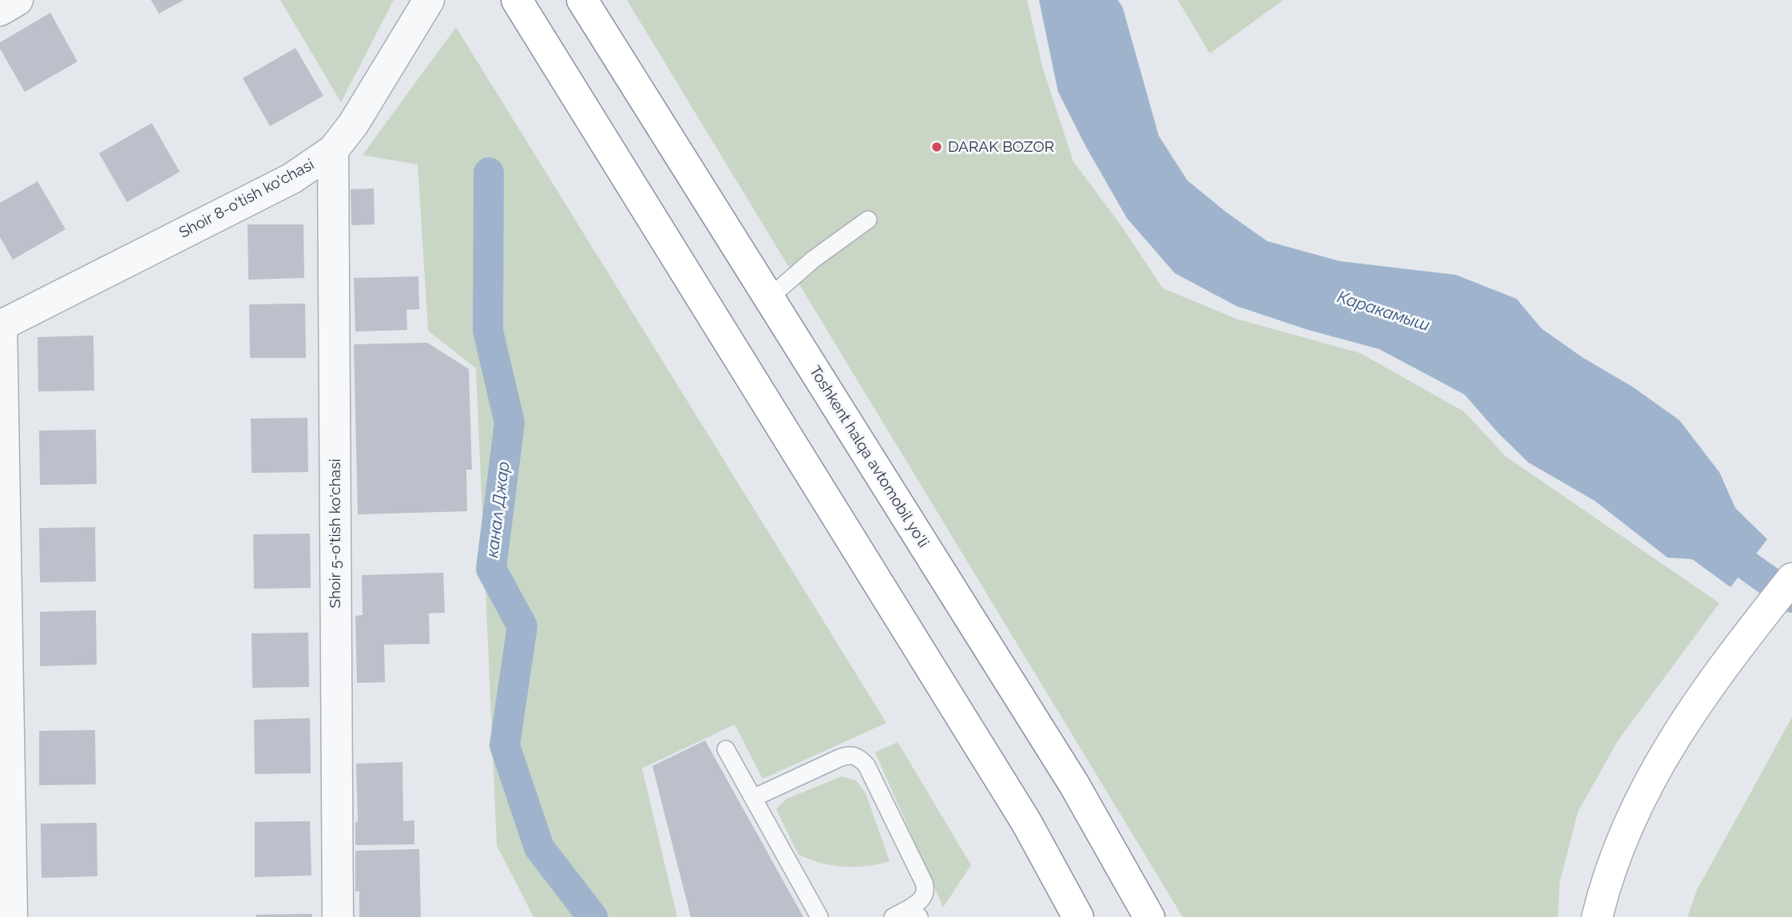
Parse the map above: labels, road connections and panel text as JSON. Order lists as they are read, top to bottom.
{
  "streets": {
    "main road": ["Toshkent halqa avtomobil yo'li"],
    "street": ["Shoir 8-o'tish ko'chasi", "Shoir 5-o'tish ko'chasi"]
  },
  "crossings": [
    ["Shoir 8-o'tish ko'chasi", "Shoir 5-o'tish ko'chasi"]
  ],
  "water": ["Каракамыш", "канал Джар"],
  "places": ["DARAK BOZOR"]
}
